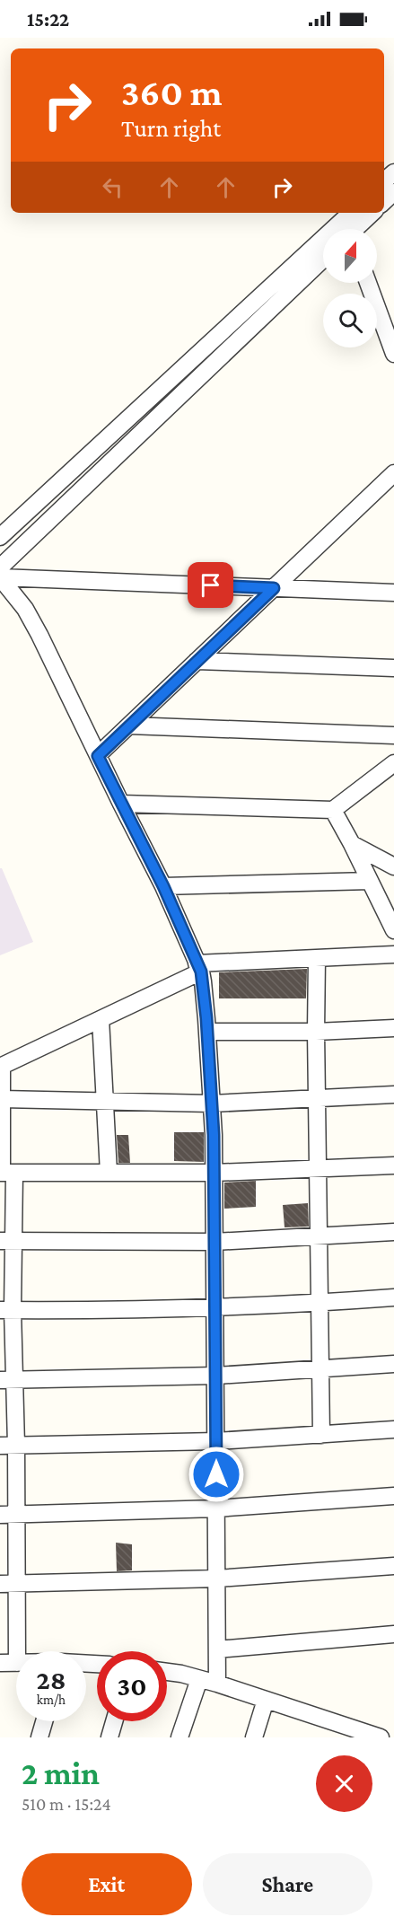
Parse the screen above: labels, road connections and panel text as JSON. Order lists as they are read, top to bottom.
{
  "north": "top",
  "page": {
    "status": "15:22",
    "turn": ["360 m", "Turn right"],
    "speed": "28 km/h",
    "limit": "30",
    "heading": ["2 min", "510 m · 15:24"],
    "buttons": ["Exit", "Share"]
  }
}
